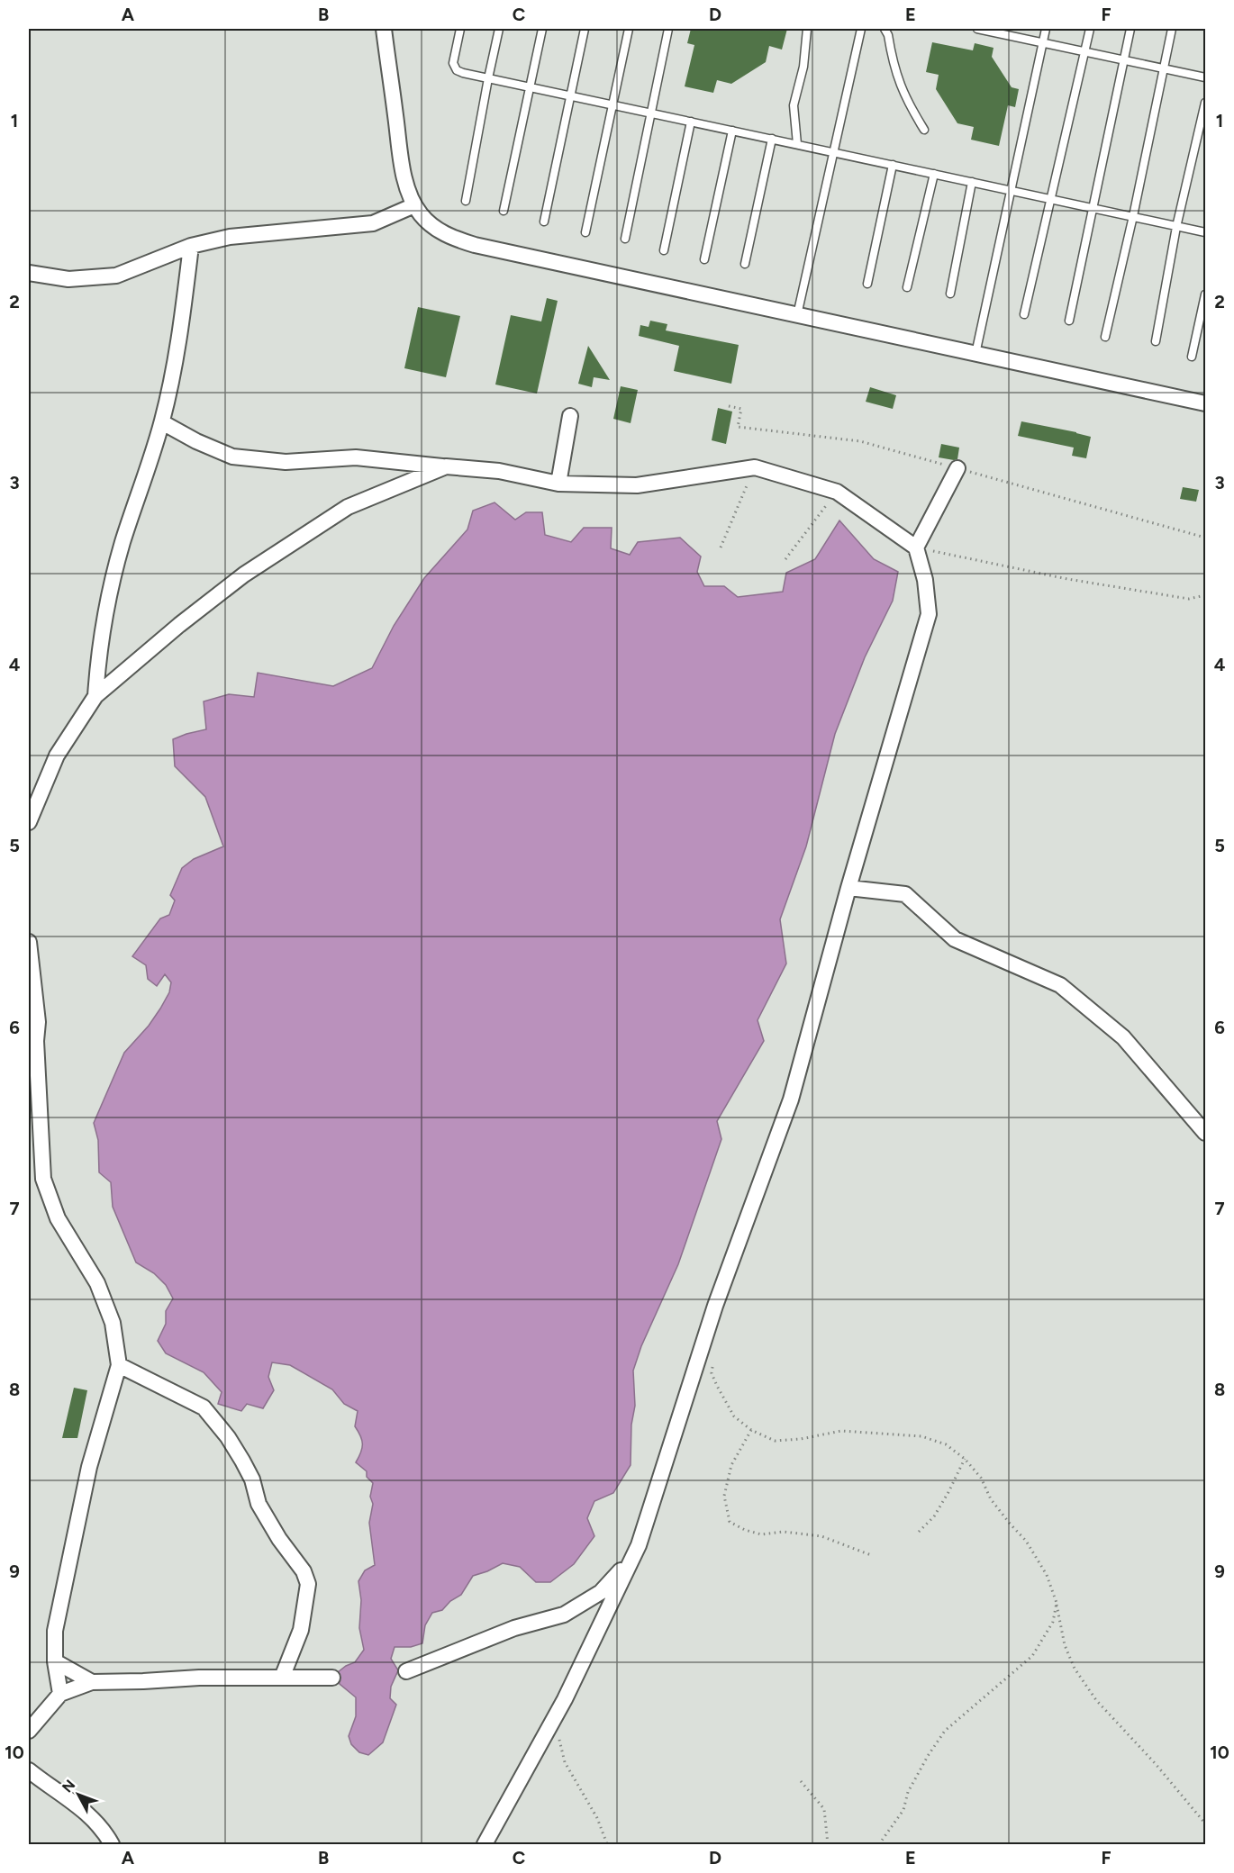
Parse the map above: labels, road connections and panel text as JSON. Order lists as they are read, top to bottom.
{
  "north": "top left",
  "grid": {
    "columns": [
      "A",
      "B",
      "C",
      "D",
      "E",
      "F"
    ],
    "rows": [
      "1",
      "2",
      "3",
      "4",
      "5",
      "6",
      "7",
      "8",
      "9",
      "10"
    ]
  }
}
